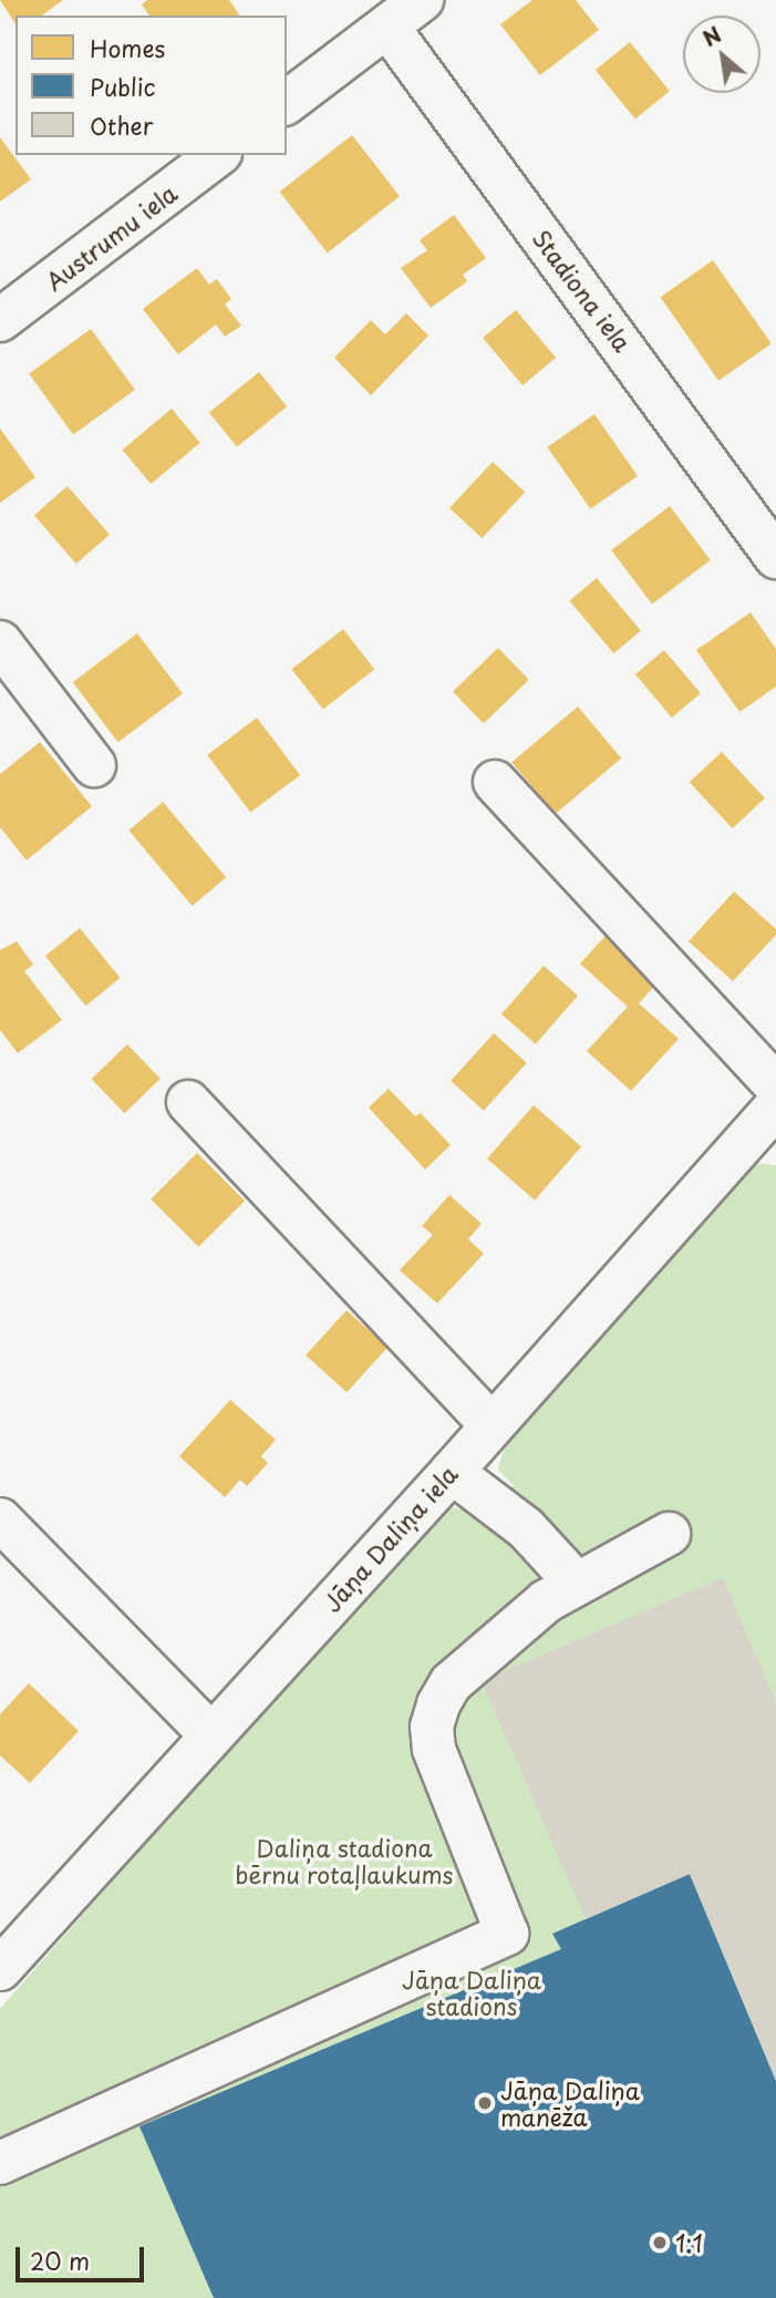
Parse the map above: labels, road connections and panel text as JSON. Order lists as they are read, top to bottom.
{
  "streets": {
    "street": ["Austrumu iela", "Stadiona iela", "Jāņa Daliņa iela"]
  },
  "parks": ["Daliņa stadiona bērnu rotaļlaukums", "Jāņa Daliņa stadions"],
  "places": ["Jāņa Daliņa manēža", "1:1"],
  "legend": ["Homes", "Public", "Other"],
  "scale_bar": "20 m",
  "north": "top left"
}
